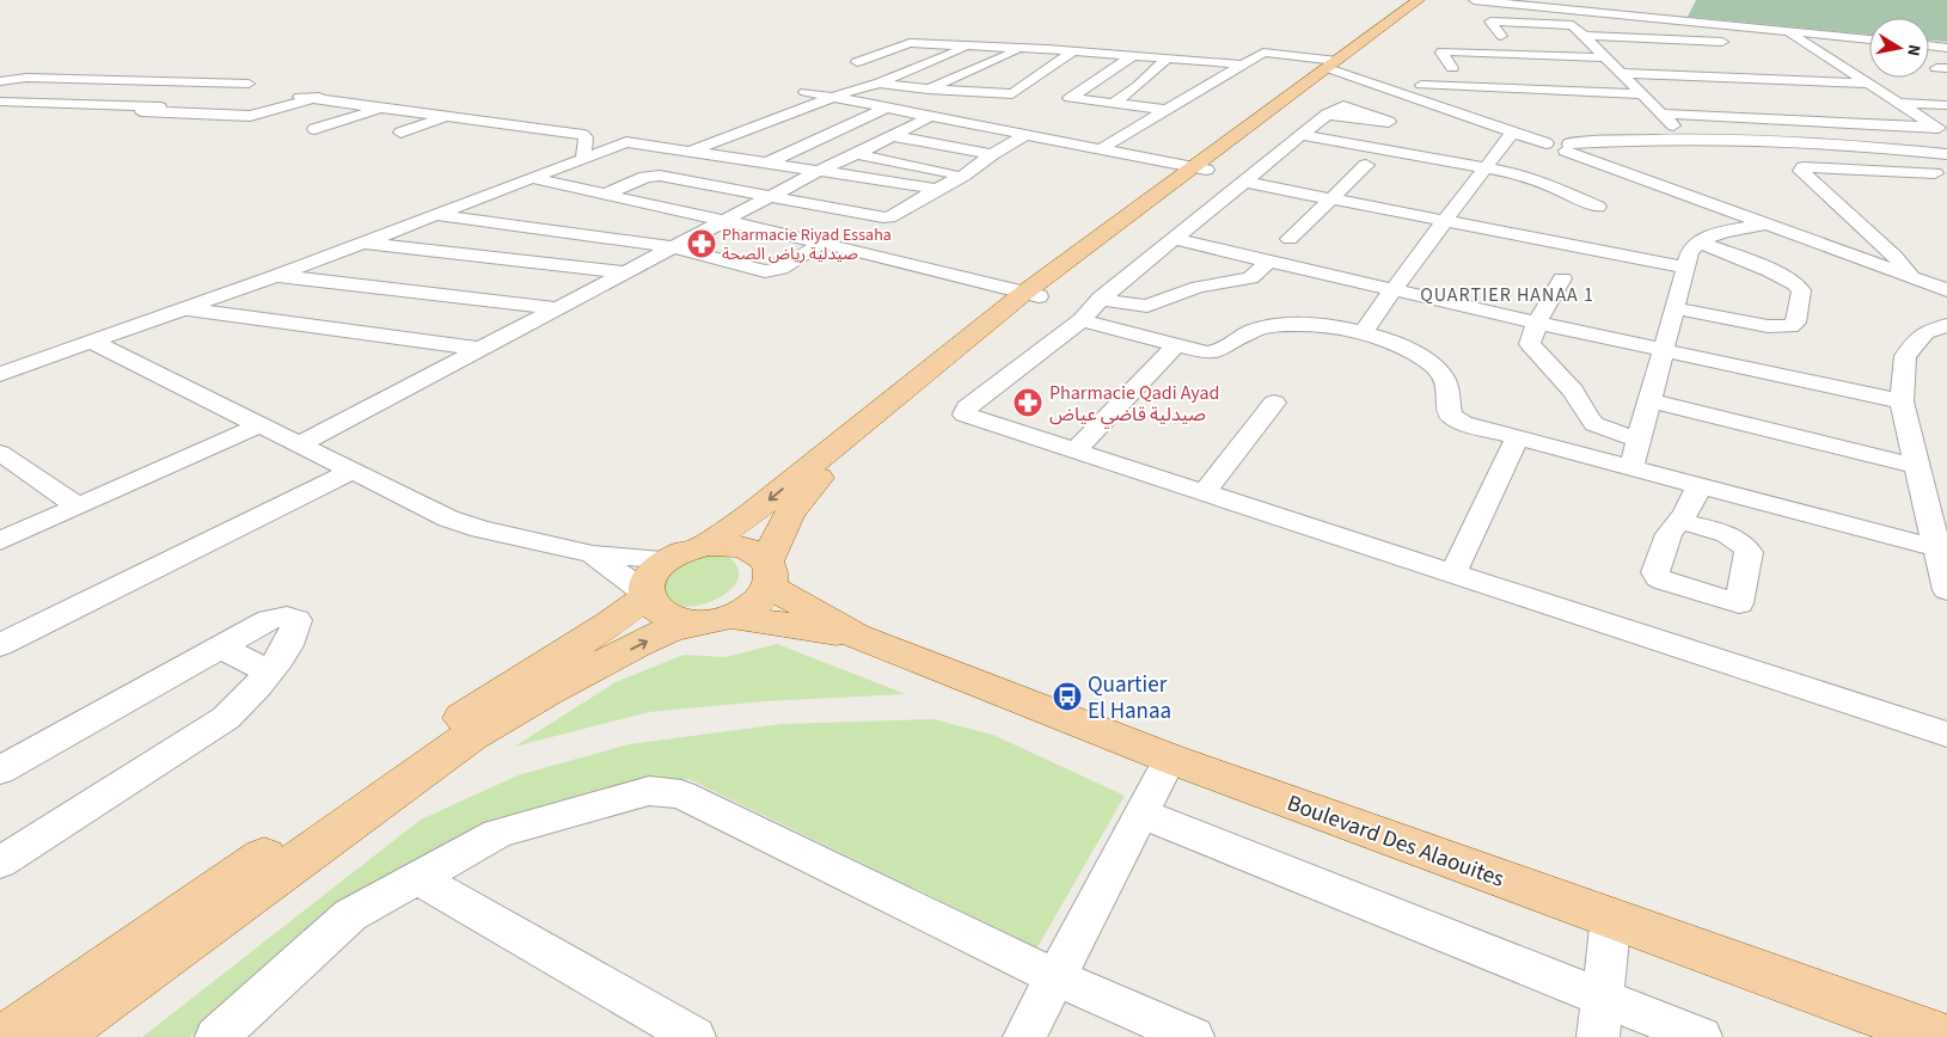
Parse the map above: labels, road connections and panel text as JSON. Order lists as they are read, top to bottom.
{
  "streets": {
    "main road": ["Boulevard Des Alaouites"]
  },
  "districts": ["QUARTIER HANAA 1"],
  "places": {
    "pharmacy": ["Pharmacie Riyad Essaha صيدلية رياض الصحة", "Pharmacie Qadi Ayad صيدلية قاضي عياض"],
    "bus stop": ["Quartier El Hanaa"]
  },
  "north": "right"
}
